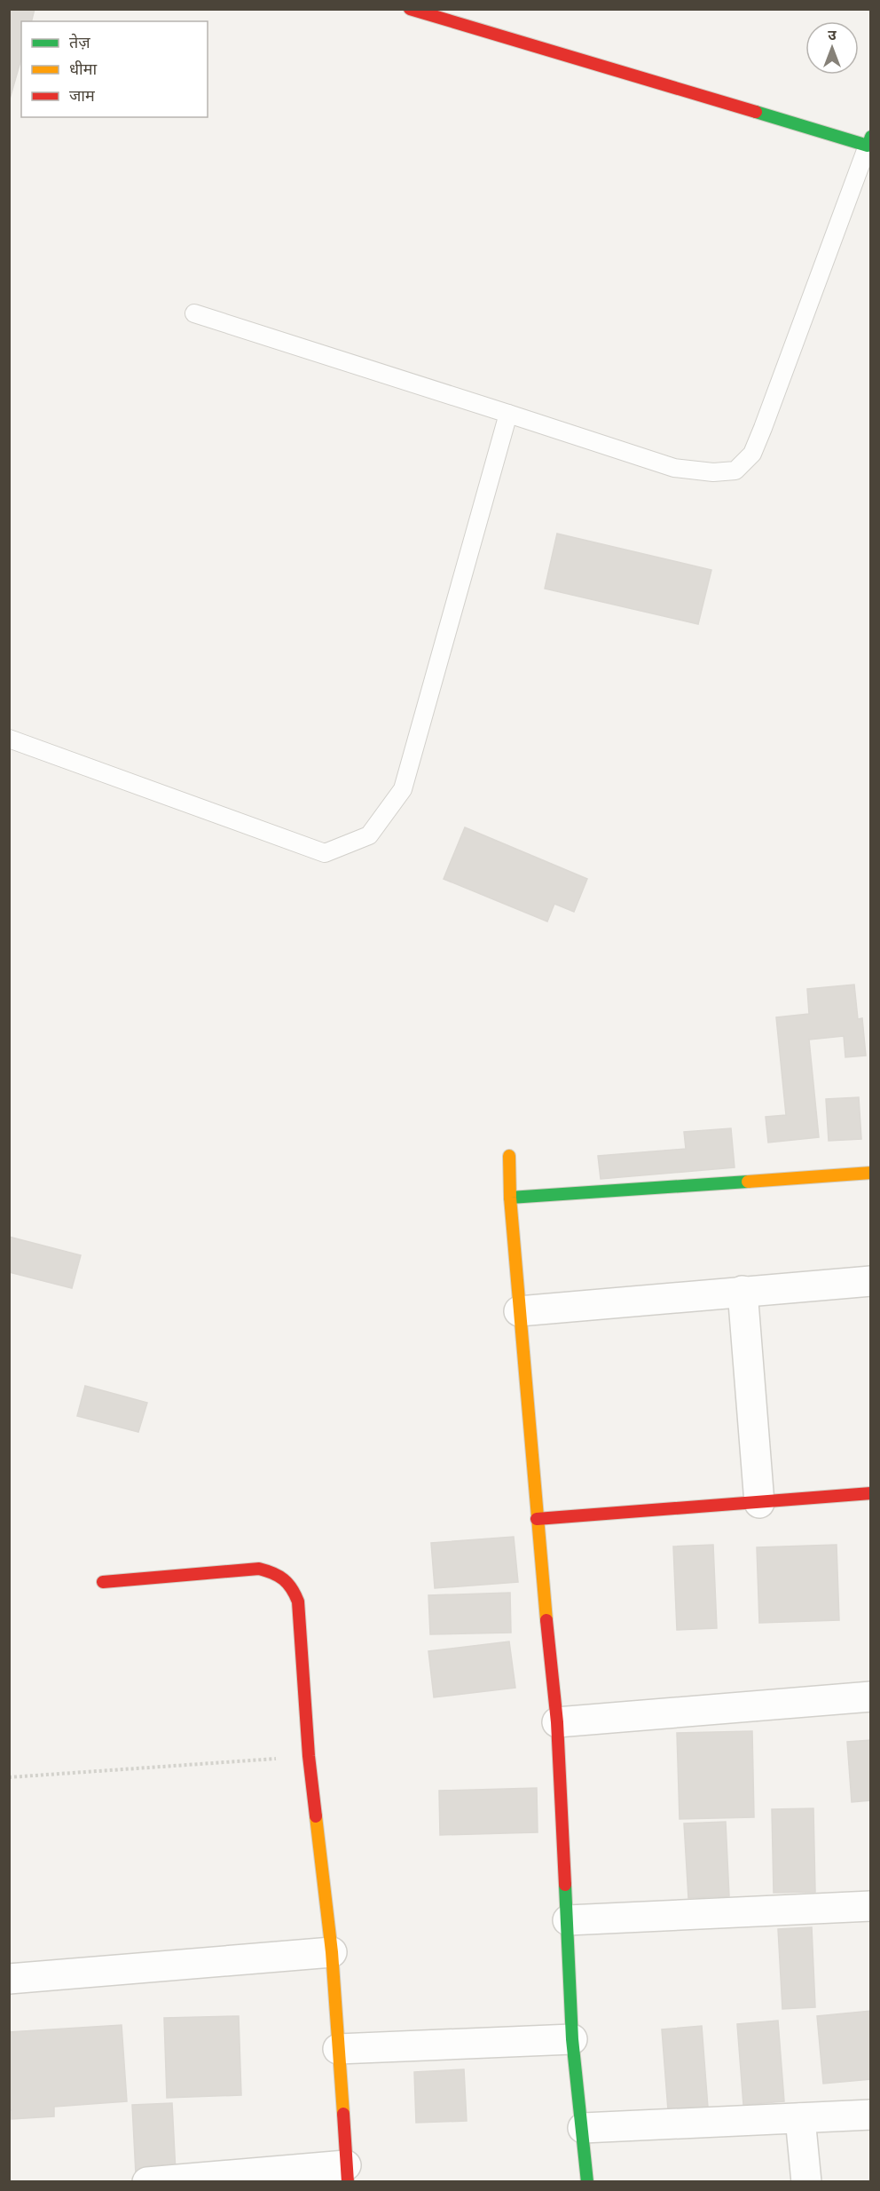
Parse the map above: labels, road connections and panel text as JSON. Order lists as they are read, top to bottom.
{
  "legend": ["तेज़", "धीमा", "जाम"],
  "north": "top"
}
